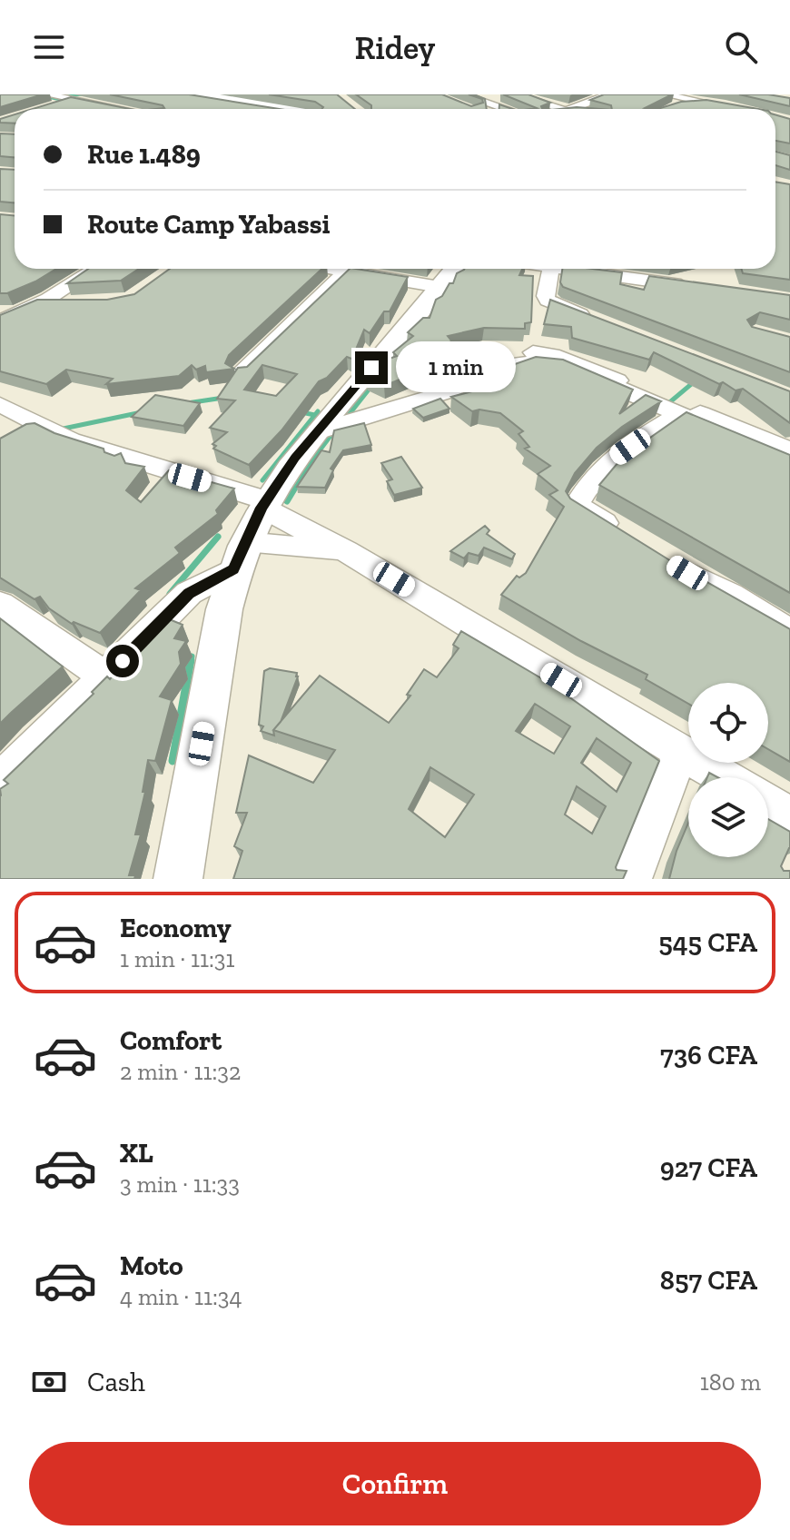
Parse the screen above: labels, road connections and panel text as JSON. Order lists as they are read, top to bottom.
{
  "page": {
    "header": "Ridey",
    "banner": ["Rue 1.489", "Route Camp Yabassi"],
    "bubble": "1 min",
    "list": [
      {
        "name": "Economy",
        "note": "1 min · 11:31",
        "value": "545 CFA"
      },
      {
        "name": "Comfort",
        "note": "2 min · 11:32",
        "value": "736 CFA"
      },
      {
        "name": "XL",
        "note": "3 min · 11:33",
        "value": "927 CFA"
      },
      {
        "name": "Moto",
        "note": "4 min · 11:34",
        "value": "857 CFA"
      }
    ],
    "pay": ["Cash", "180 m"],
    "buttons": "Confirm"
  }
}
